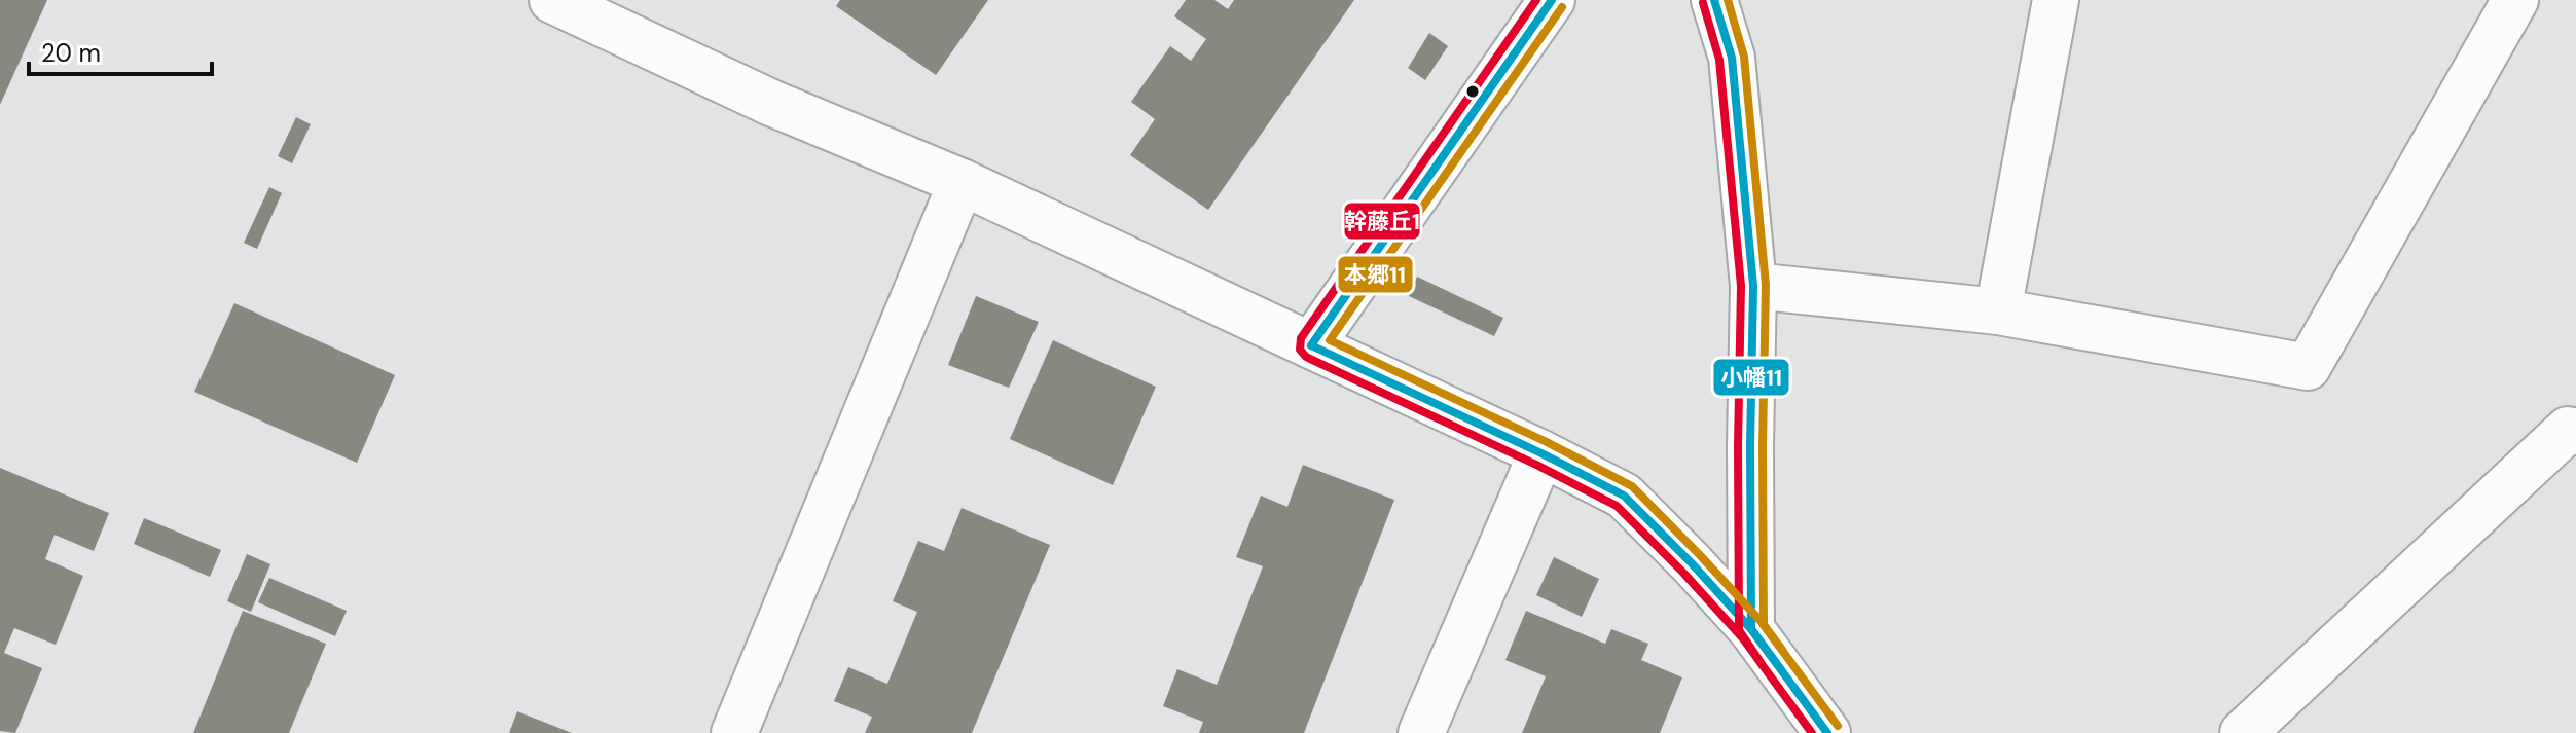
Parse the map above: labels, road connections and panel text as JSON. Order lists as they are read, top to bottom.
{
  "lines": ["transit line 小幡11", "transit line 幹藤丘1", "transit line 本郷11"],
  "scale_bar": "20 m"
}
